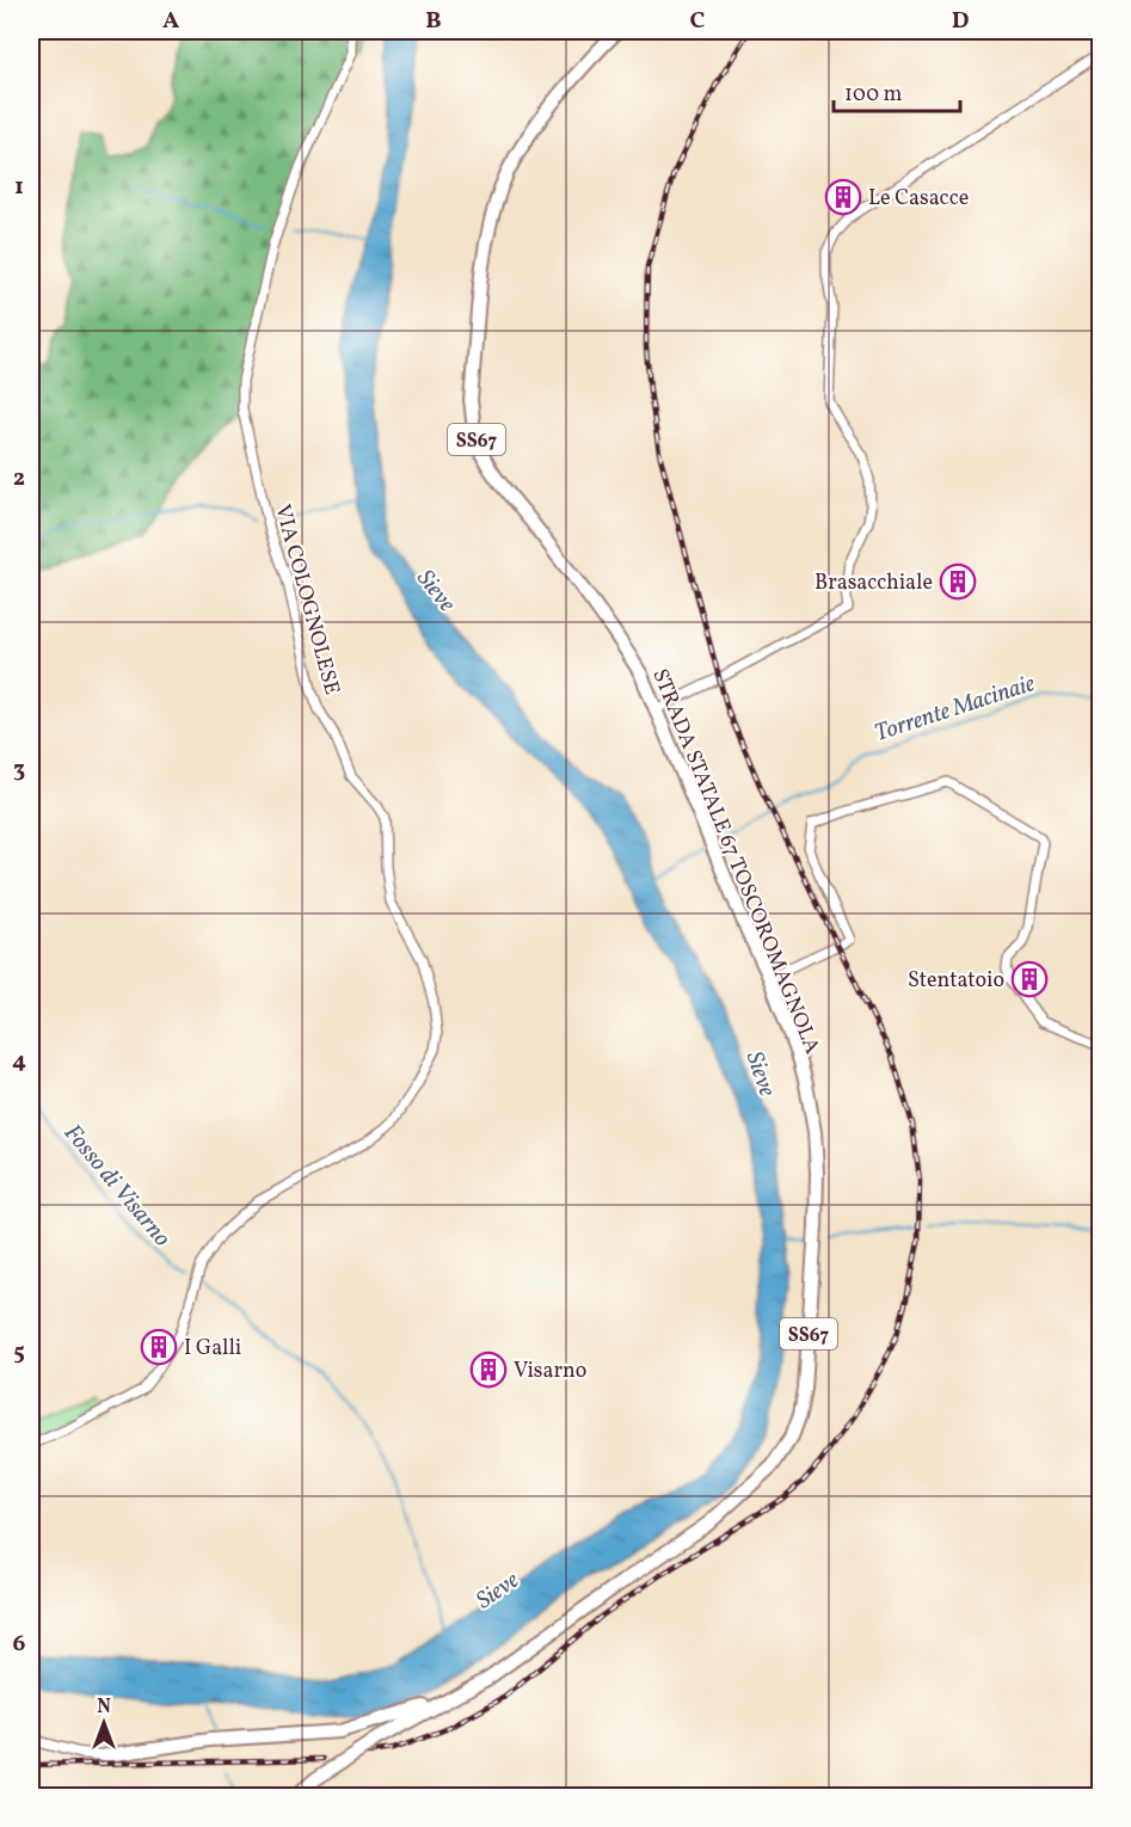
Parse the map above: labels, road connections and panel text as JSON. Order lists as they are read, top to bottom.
{
  "streets": {
    "main road": ["SS67", "STRADA STATALE 67 TOSCOROMAGNOLA"],
    "street": ["VIA COLOGNOLESE"]
  },
  "water": ["Sieve", "Torrente Macinaie", "Fosso di Visarno"],
  "places": {
    "building": [
      "Le Casacce",
      "Brasacchiale",
      "Stentatoio",
      "I Galli",
      "Visarno"
    ]
  },
  "scale_bar": "100 m",
  "north": "top",
  "grid": {
    "columns": [
      "A",
      "B",
      "C",
      "D"
    ],
    "rows": [
      "1",
      "2",
      "3",
      "4",
      "5",
      "6"
    ]
  }
}
